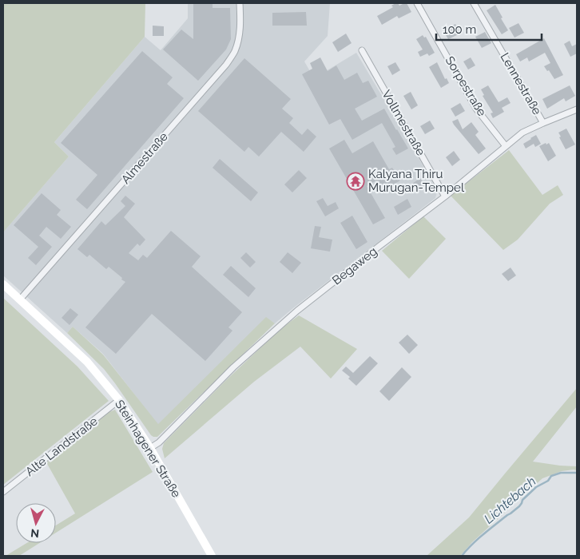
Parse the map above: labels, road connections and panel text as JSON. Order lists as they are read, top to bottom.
{
  "streets": {
    "main road": ["Steinhagener Straße"],
    "street": [
      "Lennestraße",
      "Sorpestraße",
      "Vollmestraße",
      "Almestraße",
      "Begaweg",
      "Alte Landstraße"
    ]
  },
  "crossings": [
    ["Lennestraße", "Begaweg"],
    ["Sorpestraße", "Begaweg"],
    ["Vollmestraße", "Begaweg"],
    ["Almestraße", "Steinhagener Straße"],
    ["Begaweg", "Steinhagener Straße"],
    ["Alte Landstraße", "Steinhagener Straße"]
  ],
  "water": ["Lichtebach"],
  "places": {
    "temple": ["Kalyana Thiru Murugan-Tempel"]
  },
  "scale_bar": "100 m",
  "north": "bottom"
}
